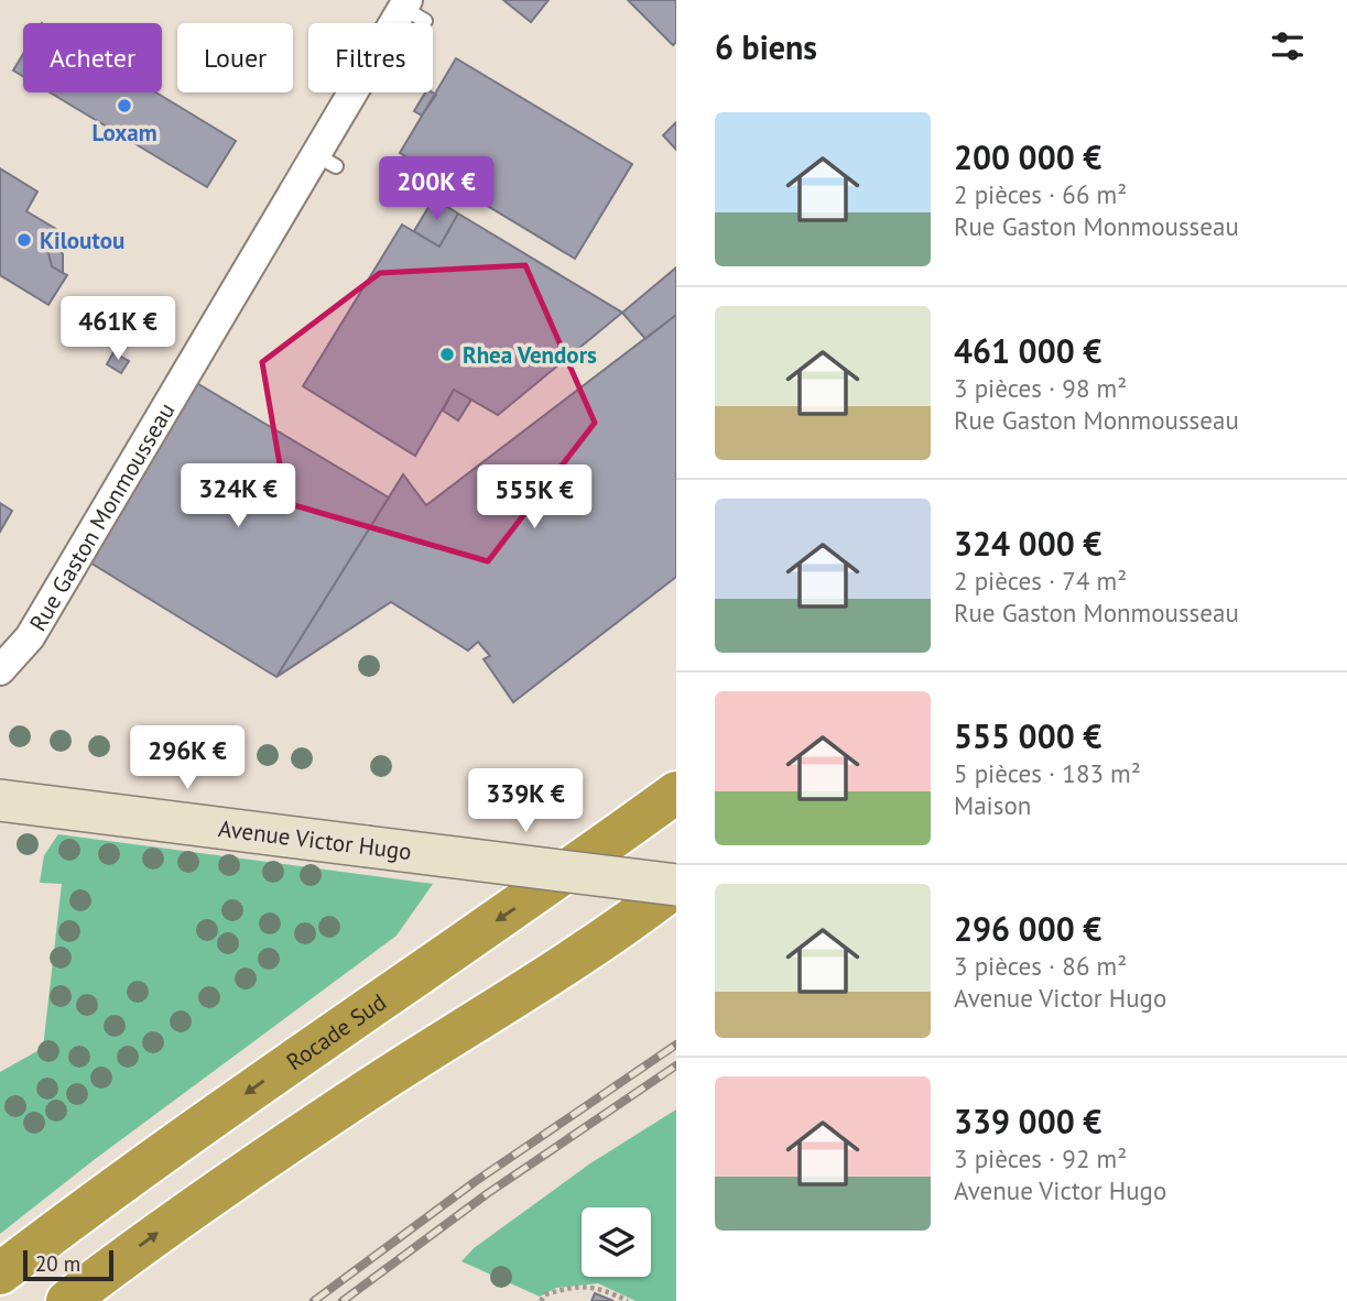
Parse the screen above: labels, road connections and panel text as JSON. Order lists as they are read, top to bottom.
{
  "streets": {
    "highway": ["Rocade Sud"],
    "street": ["Rue Gaston Monmousseau", "Avenue Victor Hugo"]
  },
  "places": ["Loxam", "Kiloutou", "Rhea Vendors"],
  "scale_bar": "20 m",
  "page": {
    "heading": "6 biens",
    "chip": ["Acheter", "Louer", "Filtres"],
    "list": [
      {
        "name": "200 000 €",
        "note": "2 pièces · 66 m² · Rue Gaston Monmousseau"
      },
      {
        "name": "461 000 €",
        "note": "3 pièces · 98 m² · Rue Gaston Monmousseau"
      },
      {
        "name": "324 000 €",
        "note": "2 pièces · 74 m² · Rue Gaston Monmousseau"
      },
      {
        "name": "555 000 €",
        "note": "5 pièces · 183 m² · Maison"
      },
      {
        "name": "296 000 €",
        "note": "3 pièces · 86 m² · Avenue Victor Hugo"
      },
      {
        "name": "339 000 €",
        "note": "3 pièces · 92 m² · Avenue Victor Hugo"
      }
    ],
    "price": [
      "200K €",
      "461K €",
      "324K €",
      "555K €",
      "296K €",
      "339K €"
    ],
    "scale": "20 m"
  }
}
